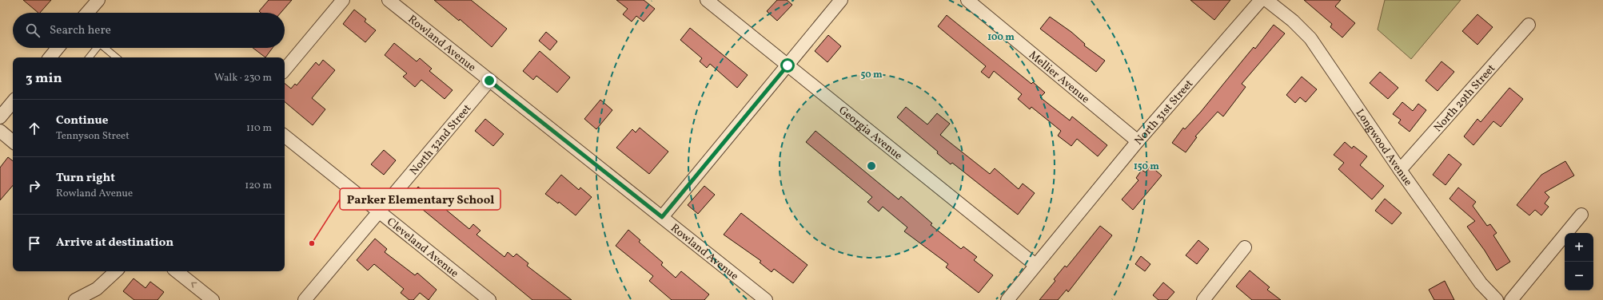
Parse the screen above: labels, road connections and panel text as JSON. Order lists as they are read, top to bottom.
{
  "streets": {
    "street": [
      "Rowland Avenue",
      "Mellier Avenue",
      "North 29th Street",
      "North 31st Street",
      "Georgia Avenue",
      "North 32nd Street",
      "Longwood Avenue",
      "Cleveland Avenue"
    ]
  },
  "crossings": [
    ["Rowland Avenue", "North 32nd Street"],
    ["Mellier Avenue", "North 31st Street"],
    ["North 29th Street", "Longwood Avenue"],
    ["North 31st Street", "Georgia Avenue"],
    ["North 32nd Street", "Cleveland Avenue"]
  ],
  "places": ["Parker Elementary School"],
  "page": {
    "search": "Search here",
    "heading": ["3 min", "Walk · 230 m"],
    "list": [
      ["Continue", "Tennyson Street", "110 m"],
      ["Turn right", "Rowland Avenue", "120 m"],
      "Arrive at destination"
    ],
    "map_buttons": ["+", "−"]
  },
  "rings": ["100 m", "50 m", "150 m"]
}
